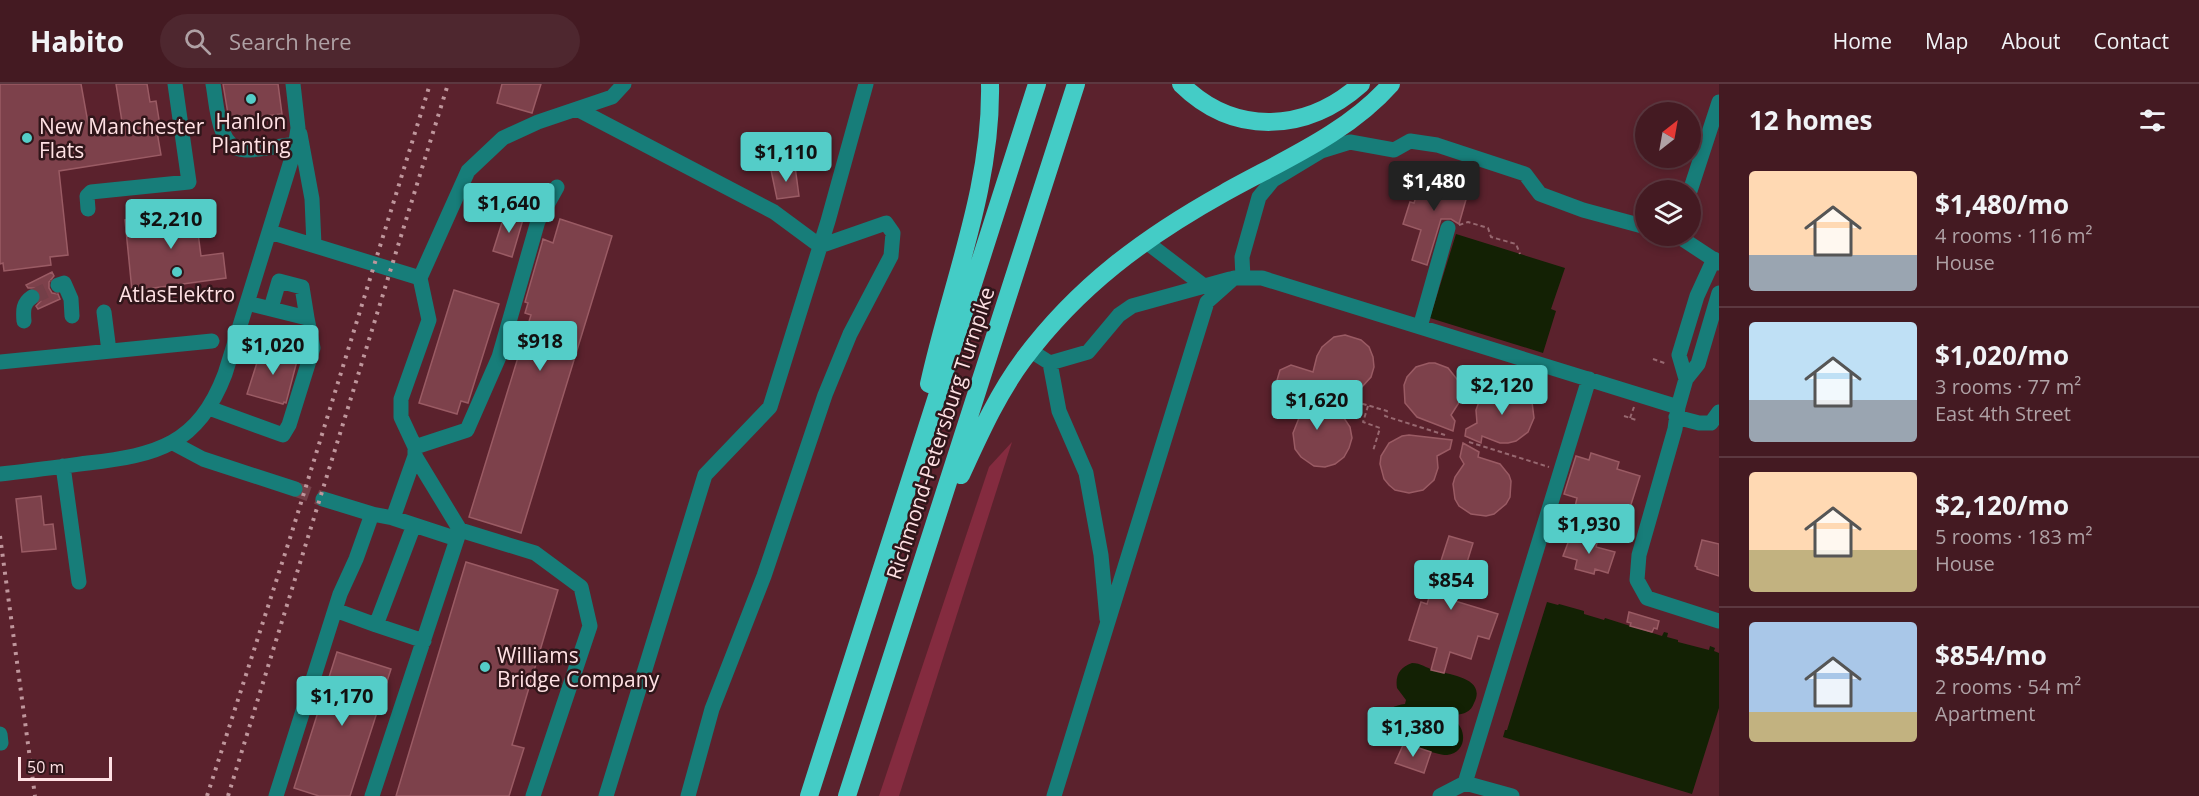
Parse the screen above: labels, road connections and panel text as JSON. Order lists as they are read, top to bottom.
{
  "streets": {
    "highway": ["Richmond-Petersburg Turnpike"]
  },
  "places": [
    "Hanlon Planting",
    "New Manchester Flats",
    "AtlasElektro",
    "Williams Bridge Company"
  ],
  "scale_bar": "50 m",
  "north": "top right",
  "page": {
    "header": "Habito",
    "search": "Search here",
    "nav": [
      "Home",
      "Map",
      "About",
      "Contact"
    ],
    "heading": "12 homes",
    "price": [
      "$1,110",
      "$1,480",
      "$1,640",
      "$2,210",
      "$918",
      "$1,020",
      "$2,120",
      "$1,620",
      "$1,930",
      "$854",
      "$1,170",
      "$1,380"
    ],
    "list": [
      {
        "name": "$1,480/mo",
        "note": "4 rooms · 116 m² · House"
      },
      {
        "name": "$1,020/mo",
        "note": "3 rooms · 77 m² · East 4th Street"
      },
      {
        "name": "$2,120/mo",
        "note": "5 rooms · 183 m² · House"
      },
      {
        "name": "$854/mo",
        "note": "2 rooms · 54 m² · Apartment"
      }
    ],
    "scale": "50 m"
  }
}
